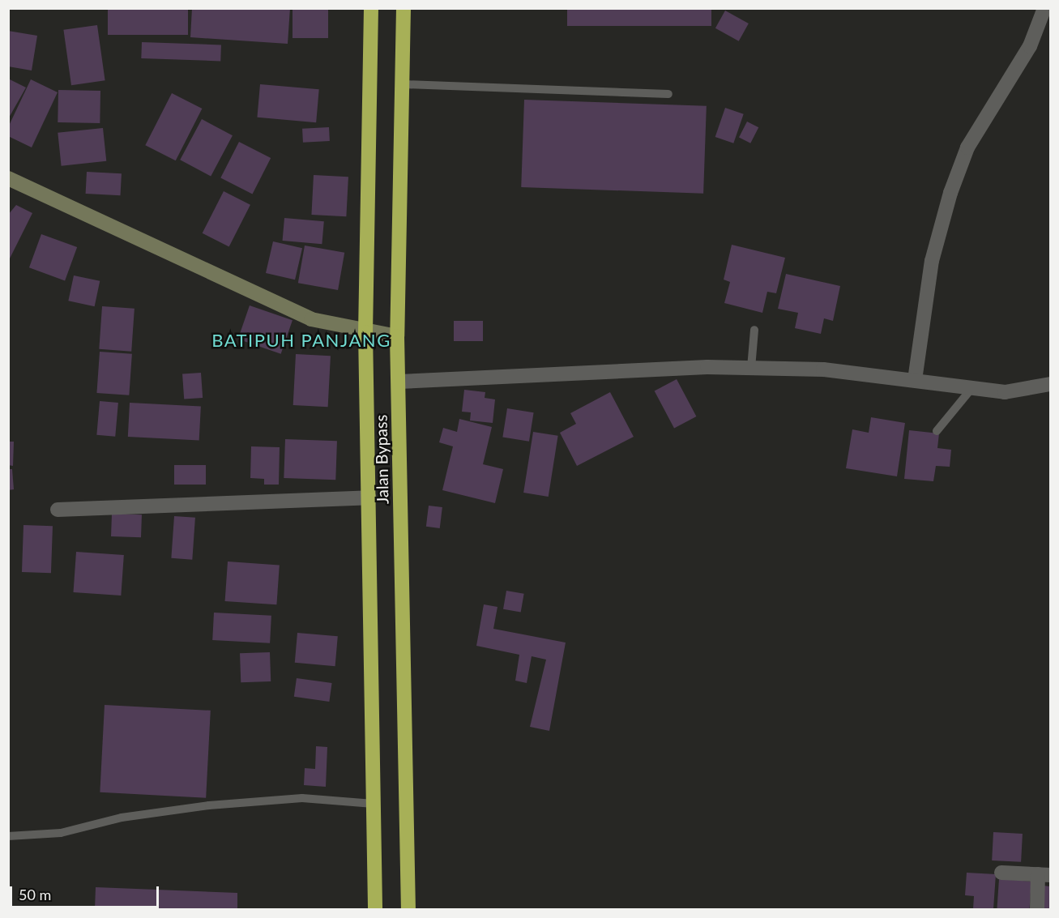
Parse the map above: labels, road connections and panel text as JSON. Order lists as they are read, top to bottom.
{
  "streets": {
    "highway": ["Jalan Bypass"]
  },
  "districts": ["BATIPUH PANJANG"],
  "scale_bar": "50 m"
}
